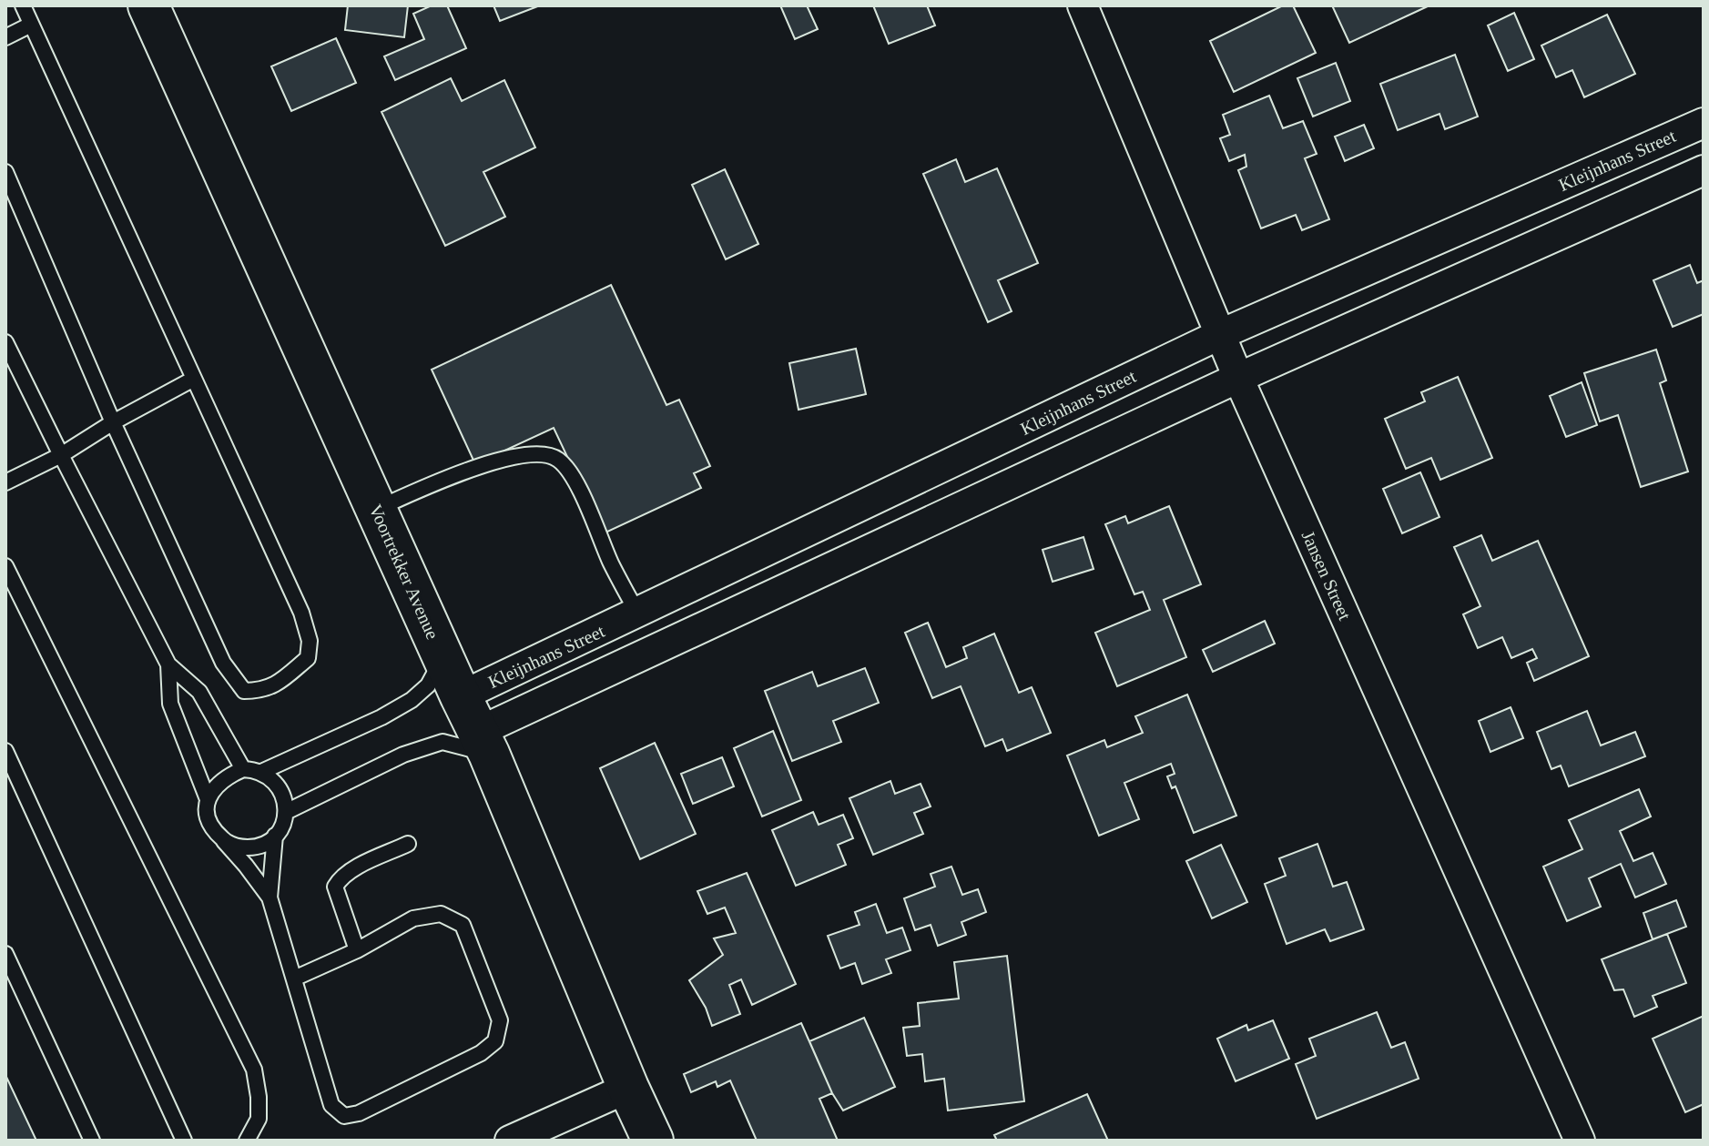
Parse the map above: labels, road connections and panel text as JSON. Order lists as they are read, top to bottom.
{
  "streets": {
    "highway": ["Voortrekker Avenue"],
    "street": ["Kleijnhans Street", "Jansen Street"]
  },
  "crossings": [
    ["Kleijnhans Street", "Voortrekker Avenue"],
    ["Kleijnhans Street", "Jansen Street"]
  ]
}
